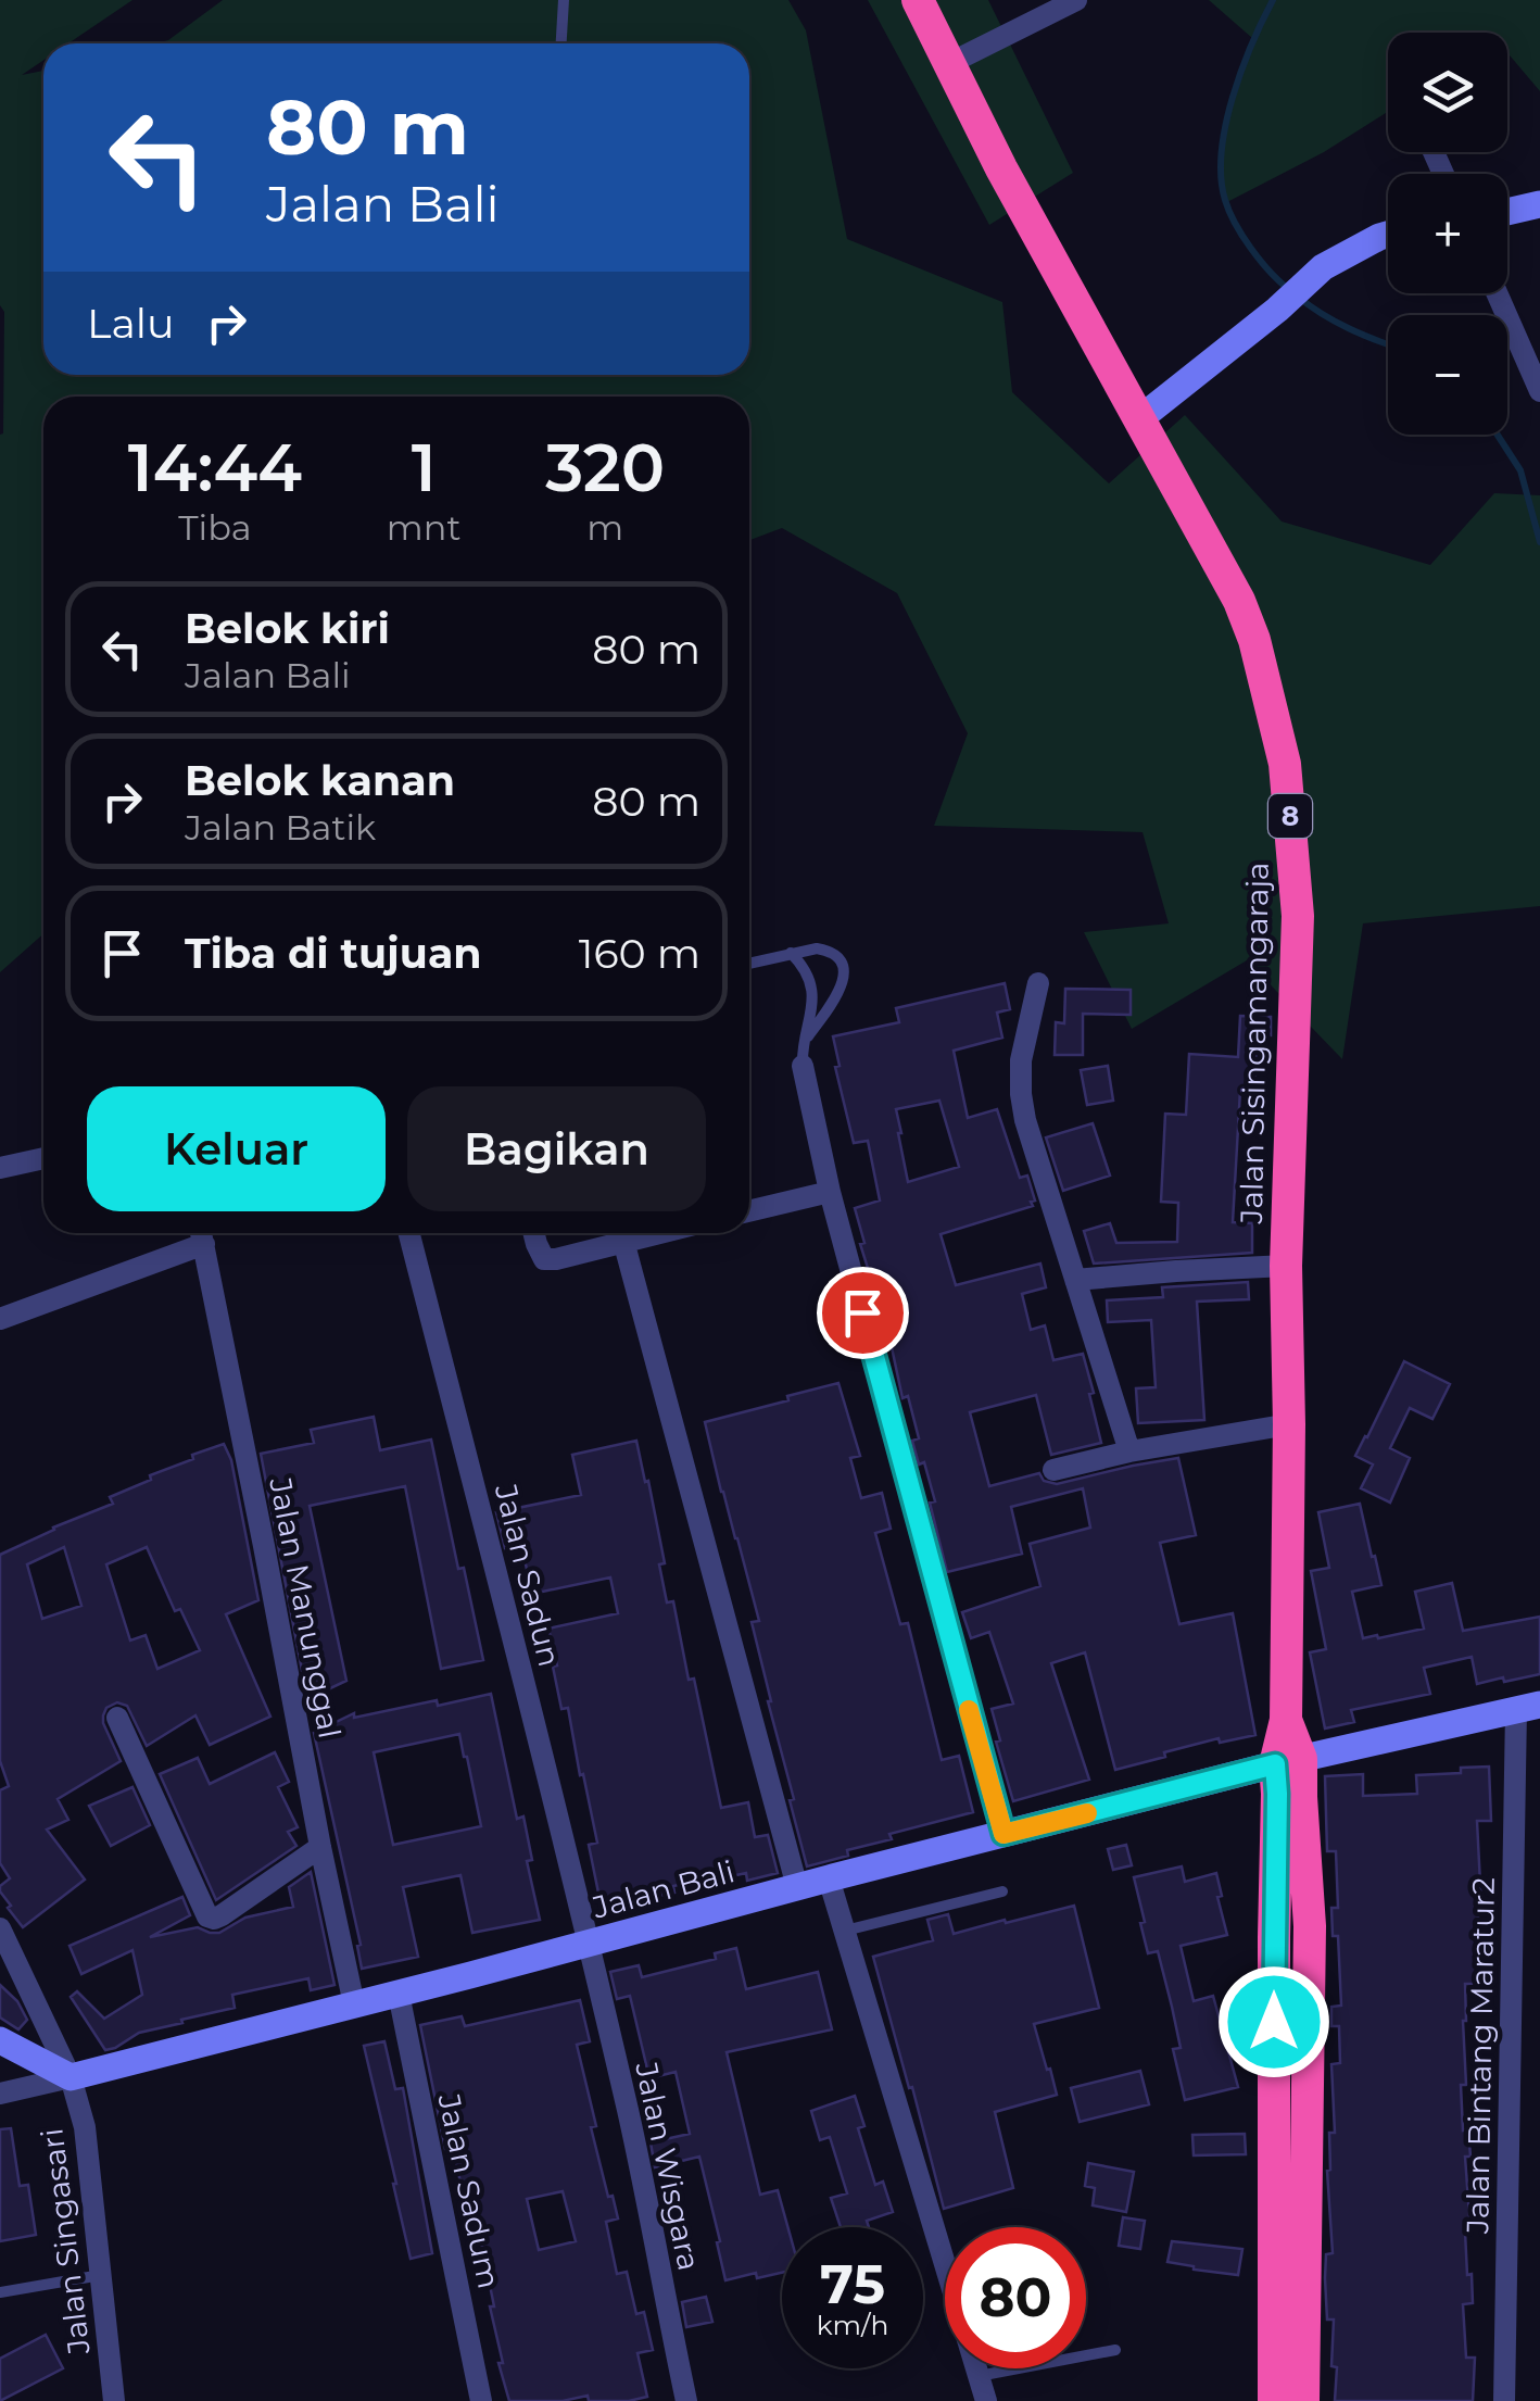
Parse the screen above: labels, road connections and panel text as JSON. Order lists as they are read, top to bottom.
{
  "streets": {
    "highway": ["8", "Jalan Sisingamangaraja"],
    "street": [
      "Jalan Sadun",
      "Jalan Manunggal",
      "Jalan Bali",
      "Jalan Bintang Maratur2",
      "Jalan Wisgara",
      "Jalan Sadum",
      "Jalan Singasari"
    ]
  },
  "crossings": [
    ["8", "Jalan Sisingamangaraja"],
    ["8", "Jalan Bali"],
    ["Jalan Sisingamangaraja", "Jalan Bali"],
    ["Jalan Sadun", "Jalan Bali"],
    ["Jalan Sadun", "Jalan Wisgara"],
    ["Jalan Manunggal", "Jalan Bali"],
    ["Jalan Bali", "Jalan Bintang Maratur2"],
    ["Jalan Bali", "Jalan Wisgara"],
    ["Jalan Bali", "Jalan Sadum"],
    ["Jalan Bali", "Jalan Singasari"]
  ],
  "page": {
    "map_buttons": ["+", "−"],
    "turn": ["80 m", "Jalan Bali"],
    "then": "Lalu",
    "eta": [
      "14:44",
      "Tiba",
      "1",
      "mnt",
      "320",
      "m"
    ],
    "list": [
      {
        "name": "Belok kiri",
        "note": "Jalan Bali",
        "value": "80 m"
      },
      {
        "name": "Belok kanan",
        "note": "Jalan Batik",
        "value": "80 m"
      },
      {
        "name": "Tiba di tujuan",
        "value": "160 m"
      }
    ],
    "buttons": ["Keluar", "Bagikan"],
    "speed": "75 km/h",
    "limit": "80"
  }
}
